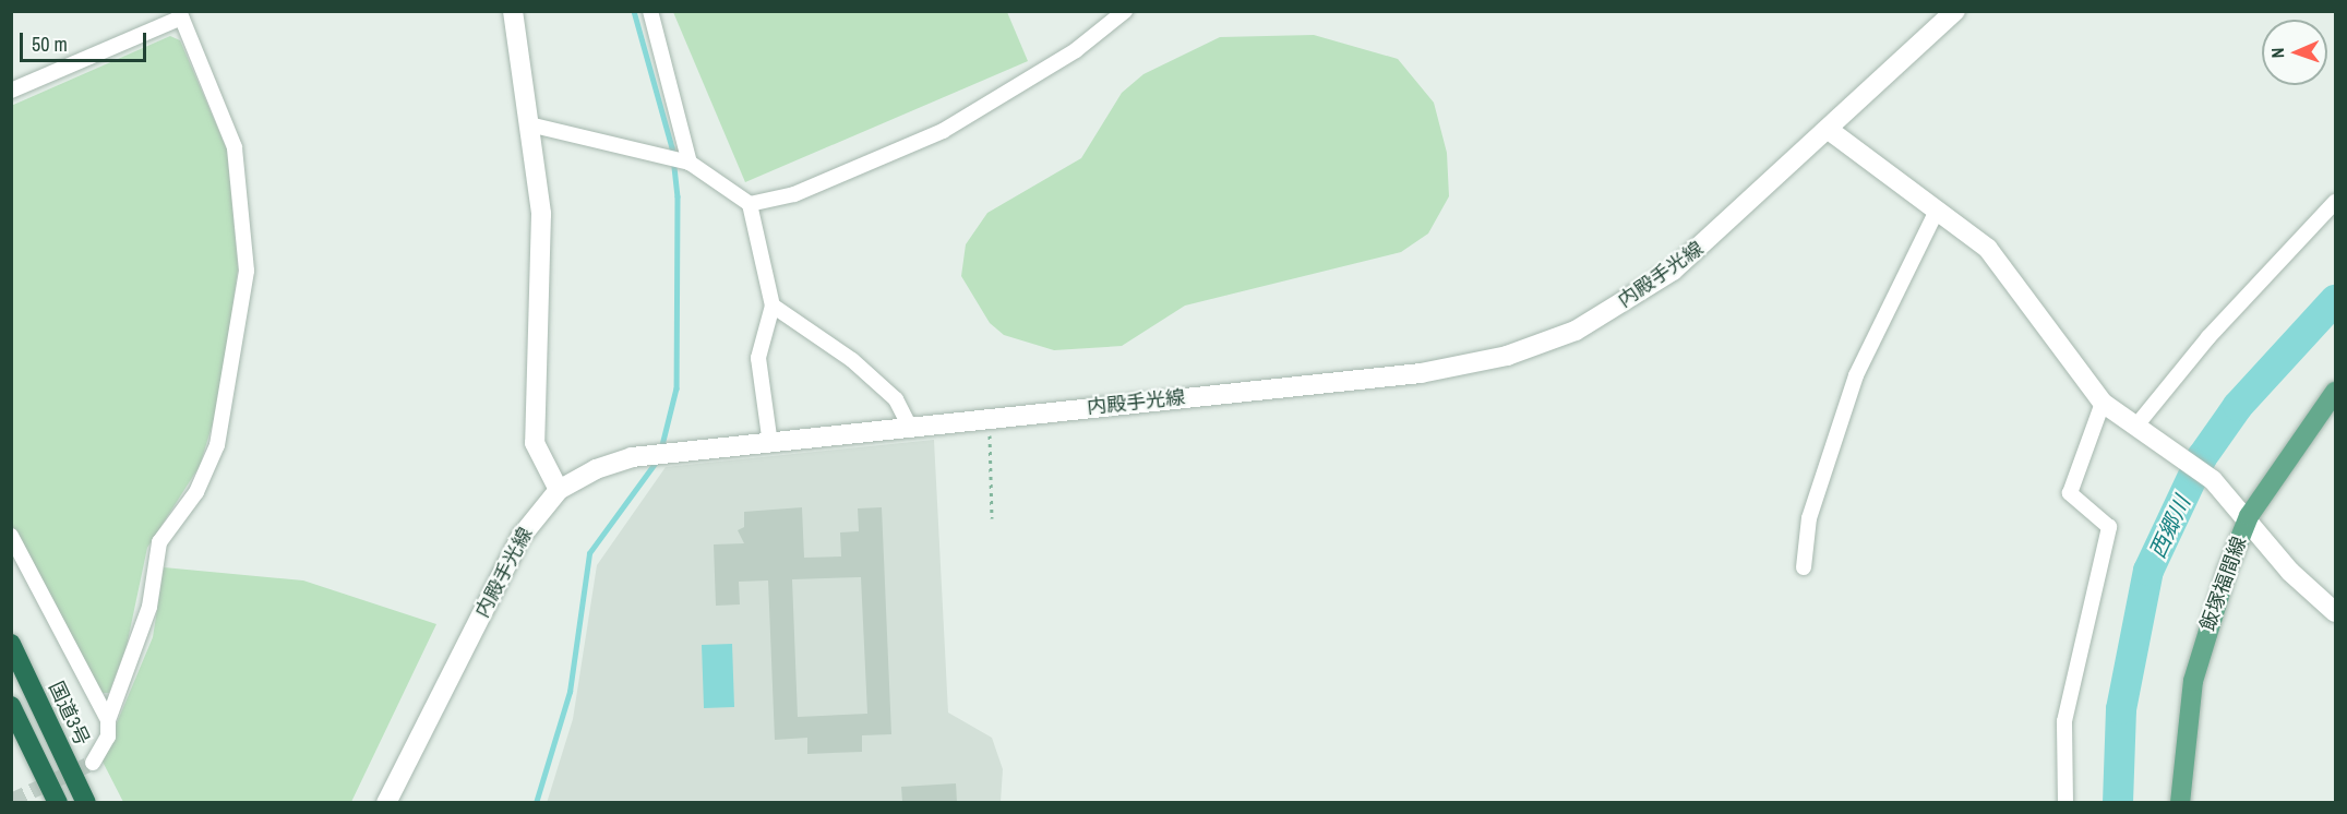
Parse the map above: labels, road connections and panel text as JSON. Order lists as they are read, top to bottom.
{
  "streets": {
    "highway": ["国道3号"],
    "main road": ["内殿手光線", "飯塚福間線"]
  },
  "water": ["西郷川"],
  "scale_bar": "50 m",
  "north": "left"
}
